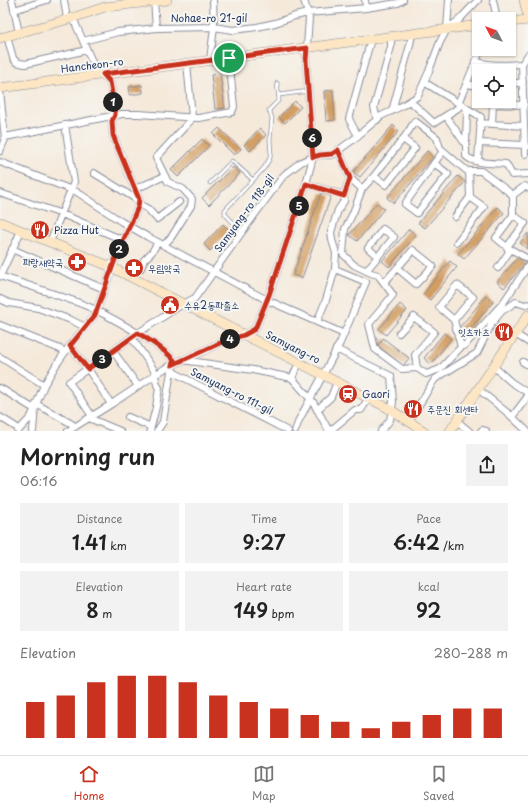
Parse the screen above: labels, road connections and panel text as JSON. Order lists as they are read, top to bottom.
{
  "streets": {
    "street": [
      "Nohae-ro 21-gil",
      "Hancheon-ro",
      "Samyang-ro 118-gil",
      "Samyang-ro",
      "Samyang-ro 111-gil"
    ]
  },
  "crossings": [
    ["Samyang-ro 118-gil", "Samyang-ro"],
    ["Samyang-ro 118-gil", "Samyang-ro 111-gil"]
  ],
  "places": {
    "restaurant": ["Pizza Hut", "잇츠카츠", "주문진 회센타"],
    "pharmacy": ["파랑새약국", "우림약국"],
    "public building": ["수유2동파출소"],
    "station": ["Gaori"]
  },
  "north": "top left",
  "page": {
    "pins": [
      "1",
      "6",
      "5",
      "2",
      "4",
      "3"
    ],
    "heading": ["Morning run", "06:16"],
    "stats": [
      ["Distance", "1.41 km"],
      ["Time", "9:27"],
      ["Pace", "6:42 /km"],
      ["Elevation", "8 m"],
      ["Heart rate", "149 bpm"],
      ["kcal", "92"]
    ],
    "chart": ["Elevation", "280–288 m"],
    "tabs": ["Home", "Map", "Saved"]
  }
}
